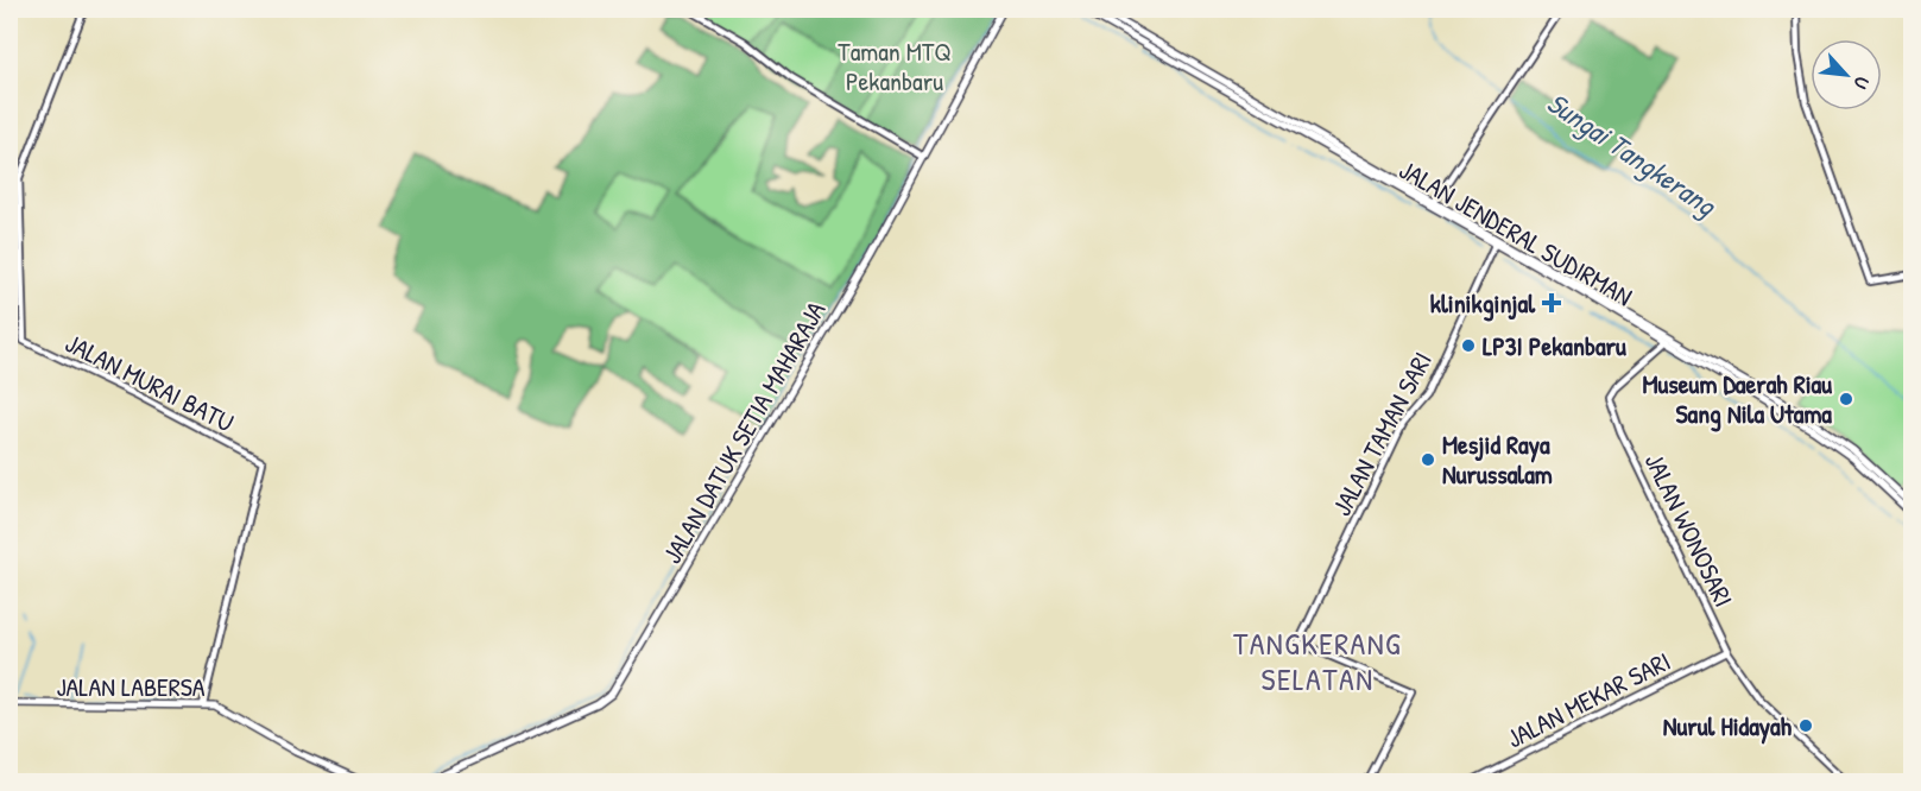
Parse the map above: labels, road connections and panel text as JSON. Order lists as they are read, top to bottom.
{
  "streets": {
    "main road": ["JALAN JENDERAL SUDIRMAN", "JALAN DATUK SETIA MAHARAJA", "JALAN LABERSA"],
    "street": [
      "JALAN MURAI BATU",
      "JALAN TAMAN SARI",
      "JALAN WONOSARI",
      "JALAN MEKAR SARI"
    ]
  },
  "crossings": [
    ["JALAN JENDERAL SUDIRMAN", "JALAN TAMAN SARI"],
    ["JALAN JENDERAL SUDIRMAN", "JALAN WONOSARI"],
    ["JALAN MURAI BATU", "JALAN LABERSA"],
    ["JALAN WONOSARI", "JALAN MEKAR SARI"]
  ],
  "districts": ["TANGKERANG SELATAN"],
  "water": ["Sungai Tangkerang"],
  "parks": ["Taman MTQ Pekanbaru"],
  "places": {
    "health": ["klinikginjal"],
    "other": [
      "LP3I Pekanbaru",
      "Museum Daerah Riau Sang Nila Utama",
      "Mesjid Raya Nurussalam",
      "Nurul Hidayah"
    ]
  },
  "north": "bottom right"
}
